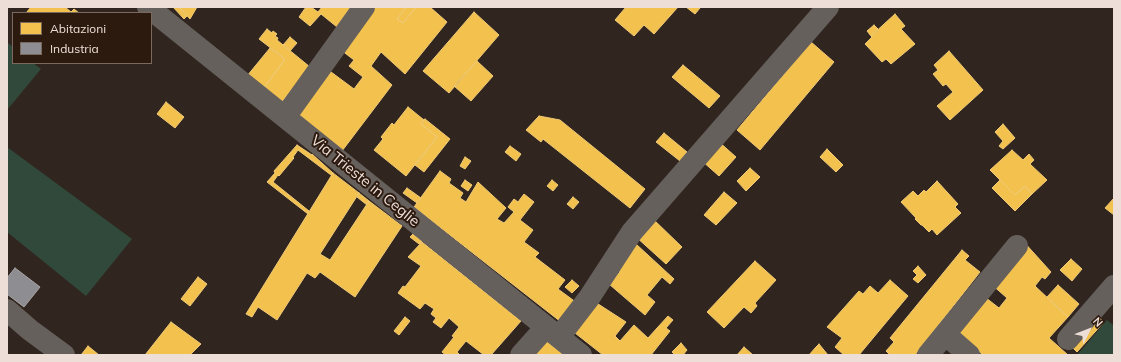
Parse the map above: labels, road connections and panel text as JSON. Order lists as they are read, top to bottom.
{
  "streets": {
    "street": ["Via Trieste in Ceglie"]
  },
  "legend": ["Abitazioni", "Industria"],
  "north": "top right"
}
